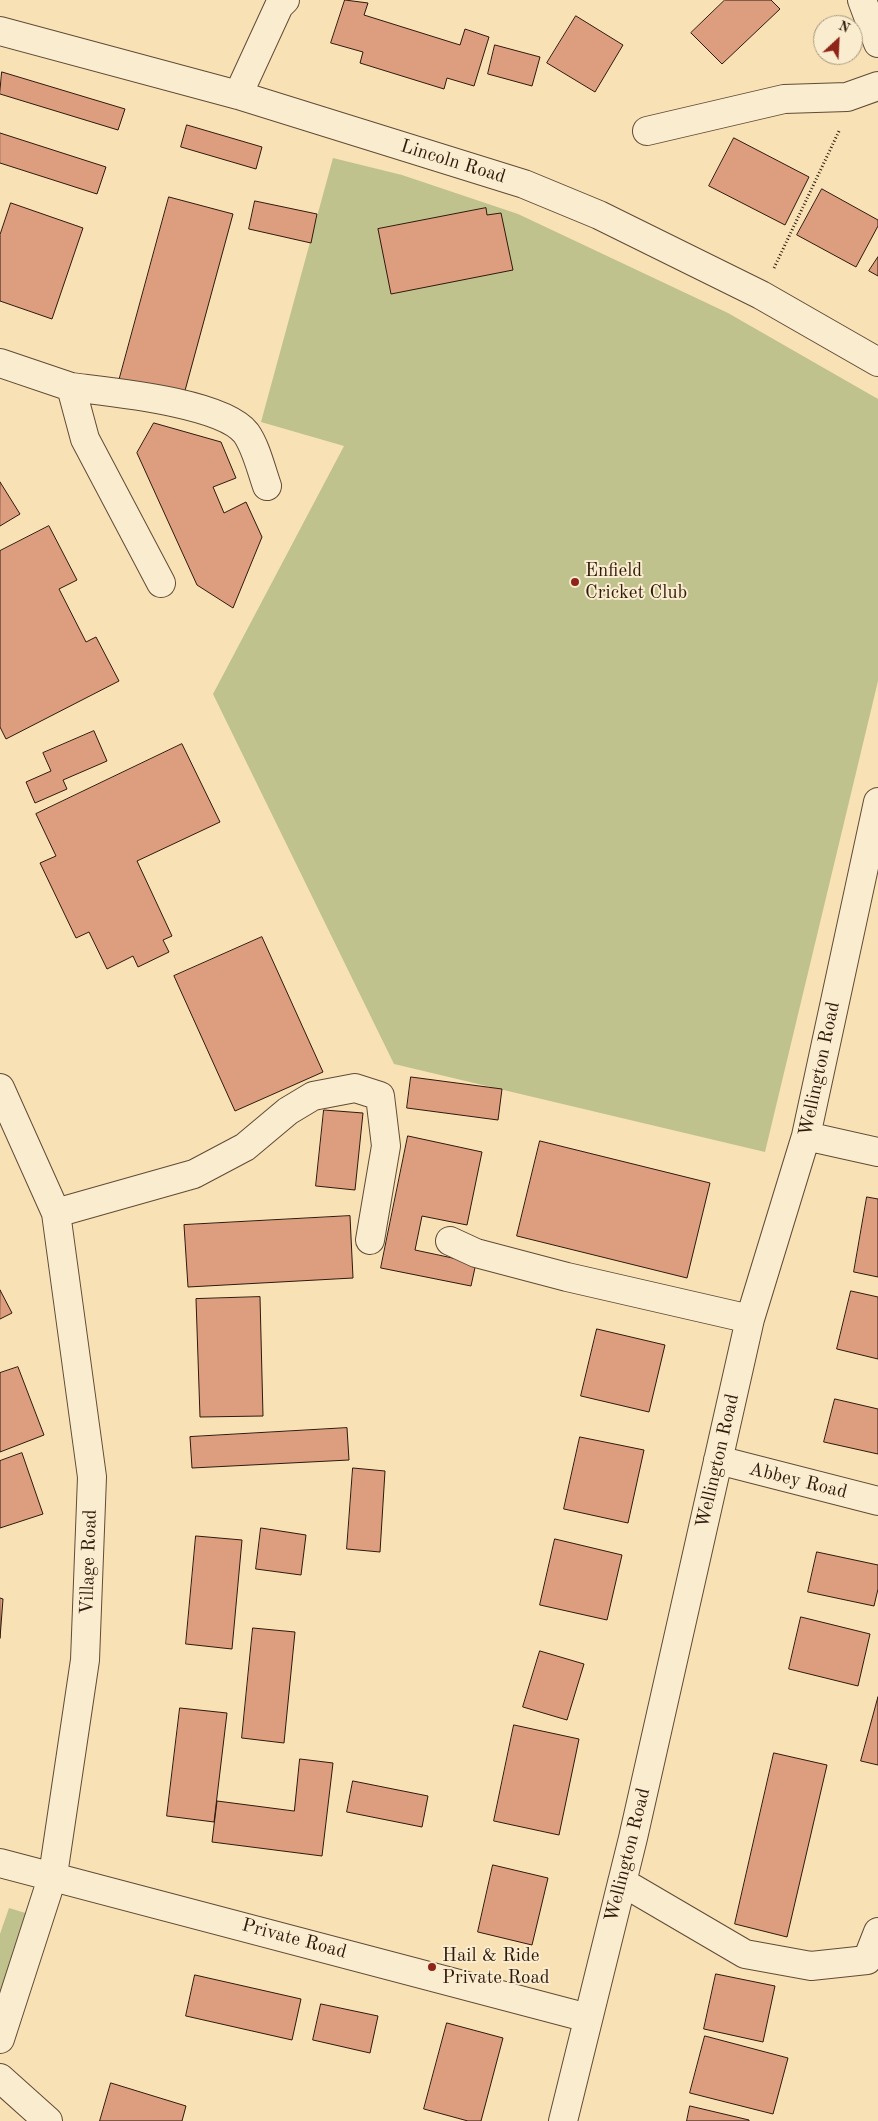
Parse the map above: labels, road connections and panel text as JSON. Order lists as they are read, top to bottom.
{
  "streets": {
    "street": [
      "Lincoln Road",
      "Wellington Road",
      "Abbey Road",
      "Village Road",
      "Private Road"
    ]
  },
  "crossings": [
    ["Wellington Road", "Abbey Road"],
    ["Wellington Road", "Private Road"],
    ["Village Road", "Private Road"]
  ],
  "places": ["Enfield Cricket Club", "Hail & Ride Private Road"],
  "north": "top right"
}
